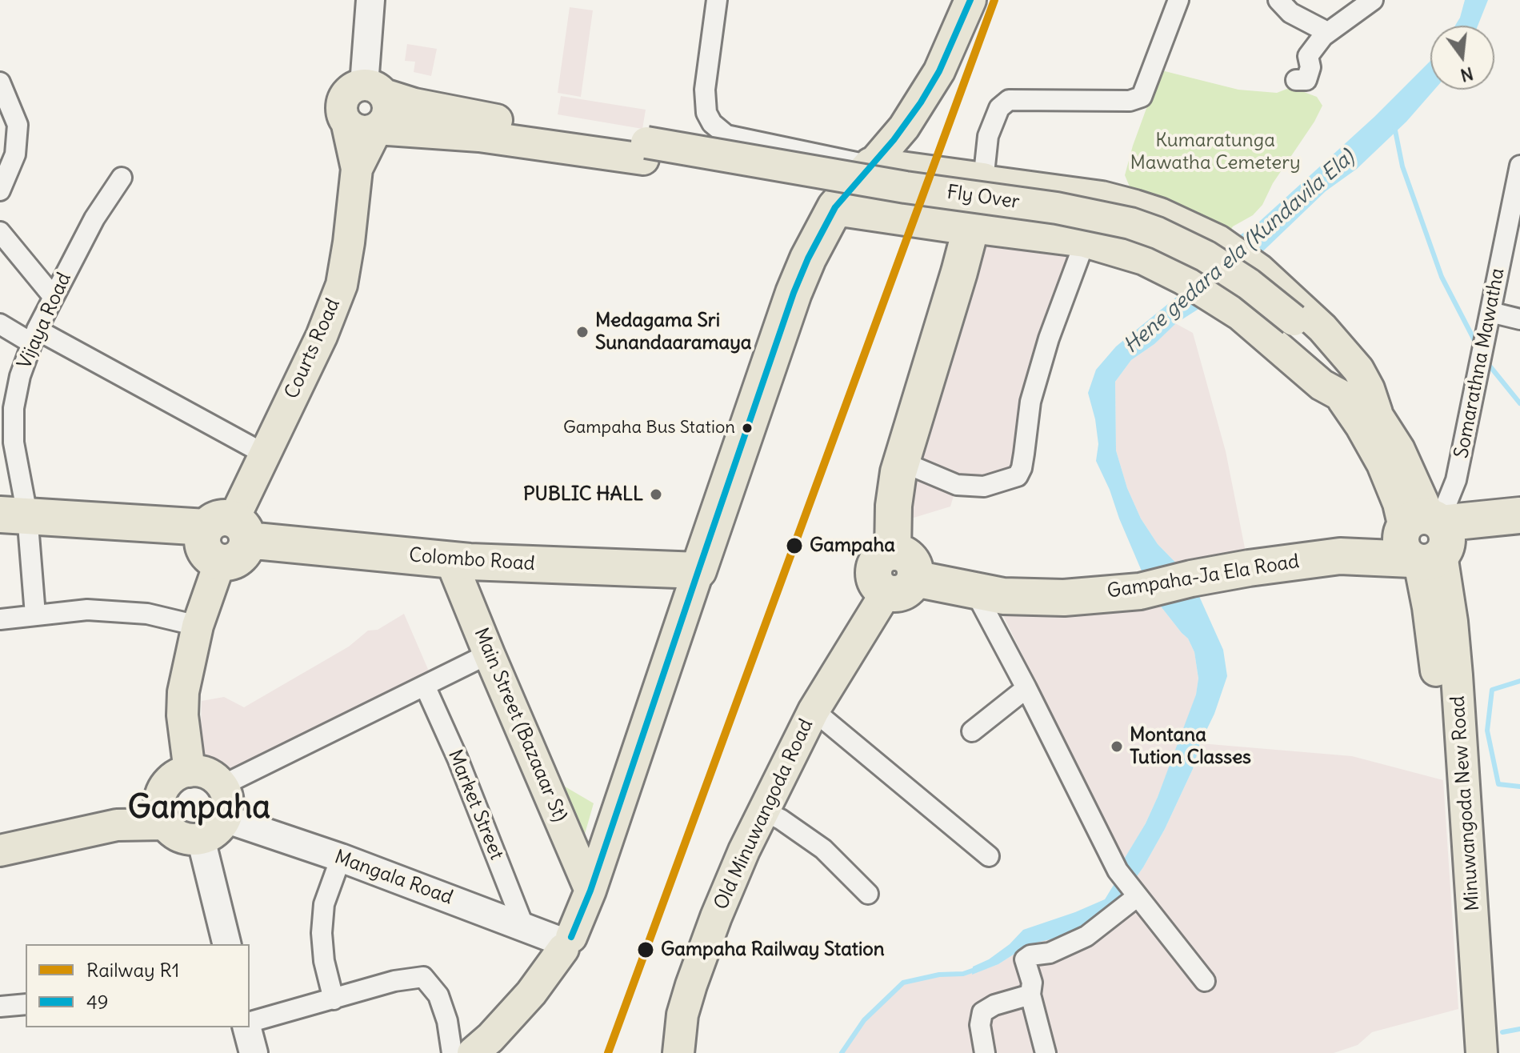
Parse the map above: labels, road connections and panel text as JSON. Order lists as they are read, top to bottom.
{
  "streets": {
    "highway": ["Colombo Road", "Gampaha-Ja Ela Road"],
    "main road": [
      "Fly Over",
      "Courts Road",
      "Main Street (Bazaaar St)",
      "Minuwangoda New Road",
      "Old Minuwangoda Road"
    ],
    "street": [
      "Vijaya Road",
      "Somarathna Mawatha",
      "Market Street",
      "Mangala Road"
    ]
  },
  "crossings": [
    ["Vijaya Road", "Colombo Road"],
    ["Courts Road", "Colombo Road"],
    ["Courts Road", "Mangala Road"],
    ["Somarathna Mawatha", "Gampaha-Ja Ela Road"],
    ["Somarathna Mawatha", "Minuwangoda New Road"],
    ["Colombo Road", "Main Street (Bazaaar St)"],
    ["Gampaha-Ja Ela Road", "Minuwangoda New Road"],
    ["Gampaha-Ja Ela Road", "Old Minuwangoda Road"],
    ["Market Street", "Mangala Road"]
  ],
  "districts": ["Gampaha"],
  "water": ["Hene gedara ela (Kundavila Ela)"],
  "parks": ["Kumaratunga Mawatha Cemetery"],
  "places": [
    "Medagama Sri Sunandaaramaya",
    "Gampaha Bus Station",
    "PUBLIC HALL",
    "Gampaha",
    "Montana Tution Classes",
    "Gampaha Railway Station"
  ],
  "lines": ["rail line R1", "transit line 49"],
  "legend": ["Railway R1", "49"],
  "north": "bottom"
}
